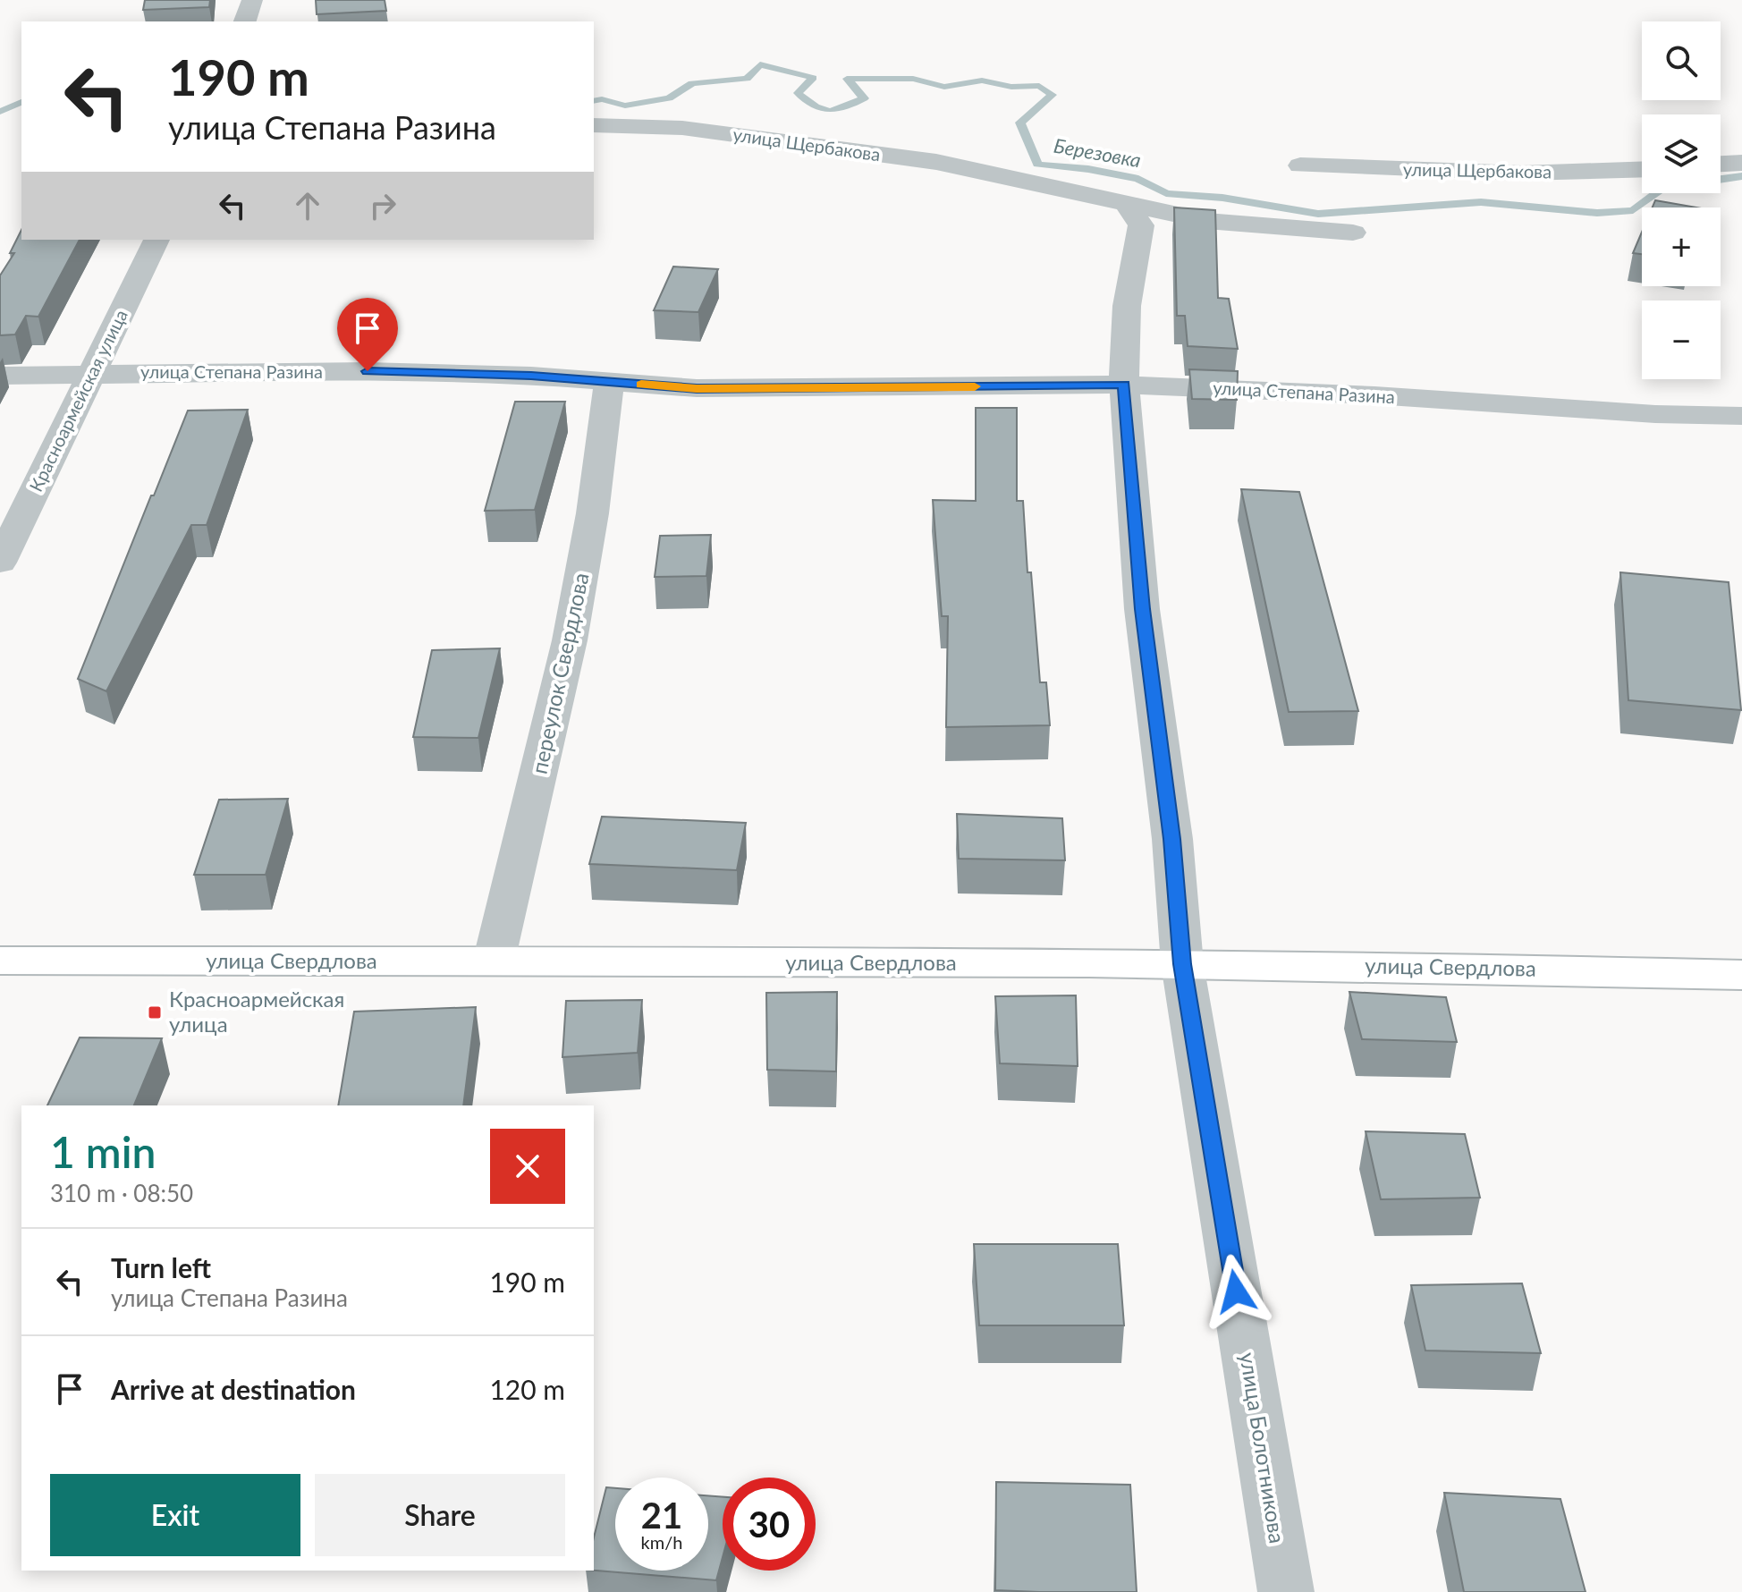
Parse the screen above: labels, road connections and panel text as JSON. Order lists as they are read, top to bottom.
{
  "streets": {
    "main road": ["улица Свердлова"],
    "street": [
      "улица Щербакова",
      "улица Степана Разина",
      "Красноармейская улица",
      "переулок Свердлова",
      "улица Болотникова"
    ]
  },
  "crossings": [
    ["улица Щербакова", "улица Болотникова"],
    ["улица Степана Разина", "Красноармейская улица"],
    ["улица Степана Разина", "переулок Свердлова"],
    ["улица Степана Разина", "улица Болотникова"],
    ["переулок Свердлова", "улица Свердлова"],
    ["улица Свердлова", "улица Болотникова"]
  ],
  "water": ["Березовка"],
  "places": {
    "transit": ["Красноармейская улица"]
  },
  "page": {
    "map_buttons": ["+", "−"],
    "turn": ["190 m", "улица Степана Разина"],
    "heading": ["1 min", "310 m · 08:50"],
    "list": [
      {
        "name": "Turn left",
        "note": "улица Степана Разина",
        "value": "190 m"
      },
      {
        "name": "Arrive at destination",
        "value": "120 m"
      }
    ],
    "buttons": ["Exit", "Share"],
    "speed": "21 km/h",
    "limit": "30"
  }
}
